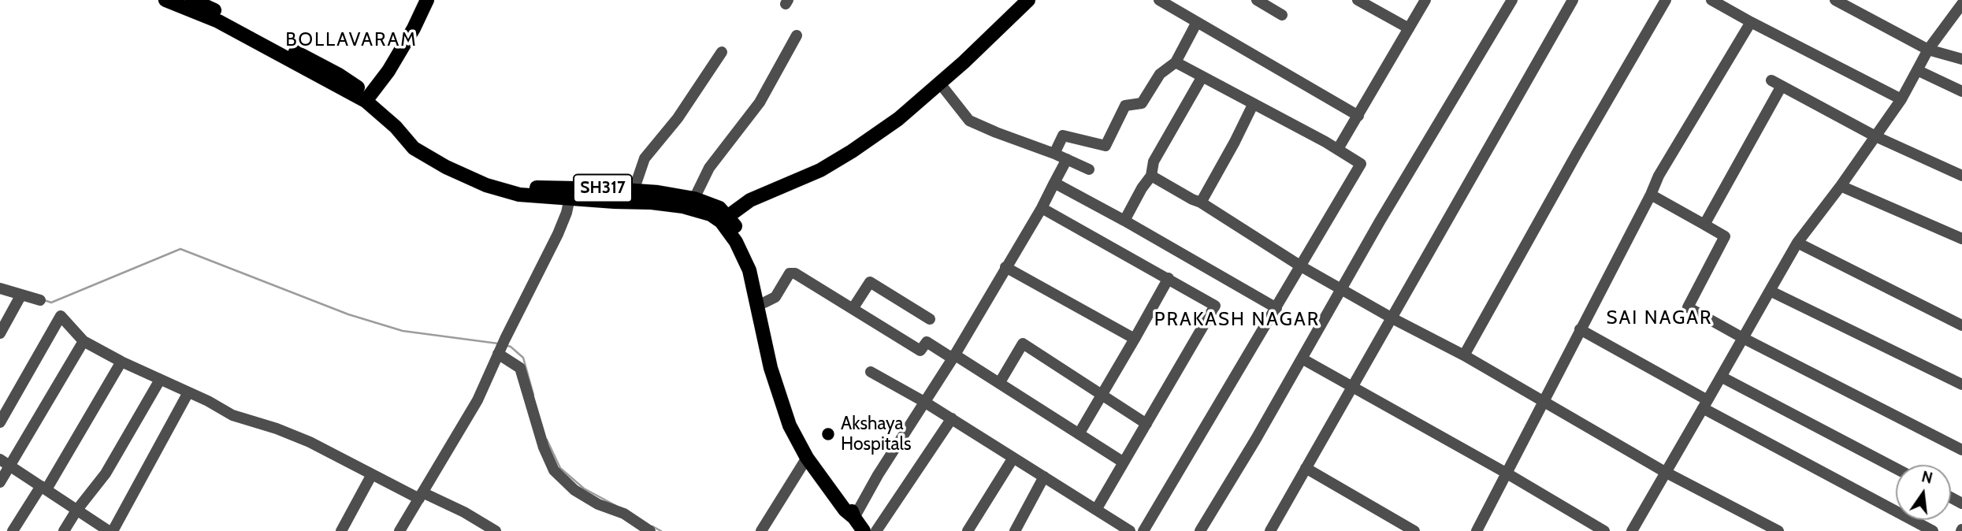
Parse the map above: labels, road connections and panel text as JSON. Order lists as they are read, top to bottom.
{
  "streets": {
    "main road": ["SH317"]
  },
  "districts": ["BOLLAVARAM", "SAI NAGAR", "PRAKASH NAGAR"],
  "places": ["Akshaya Hospitals"],
  "north": "top"
}
